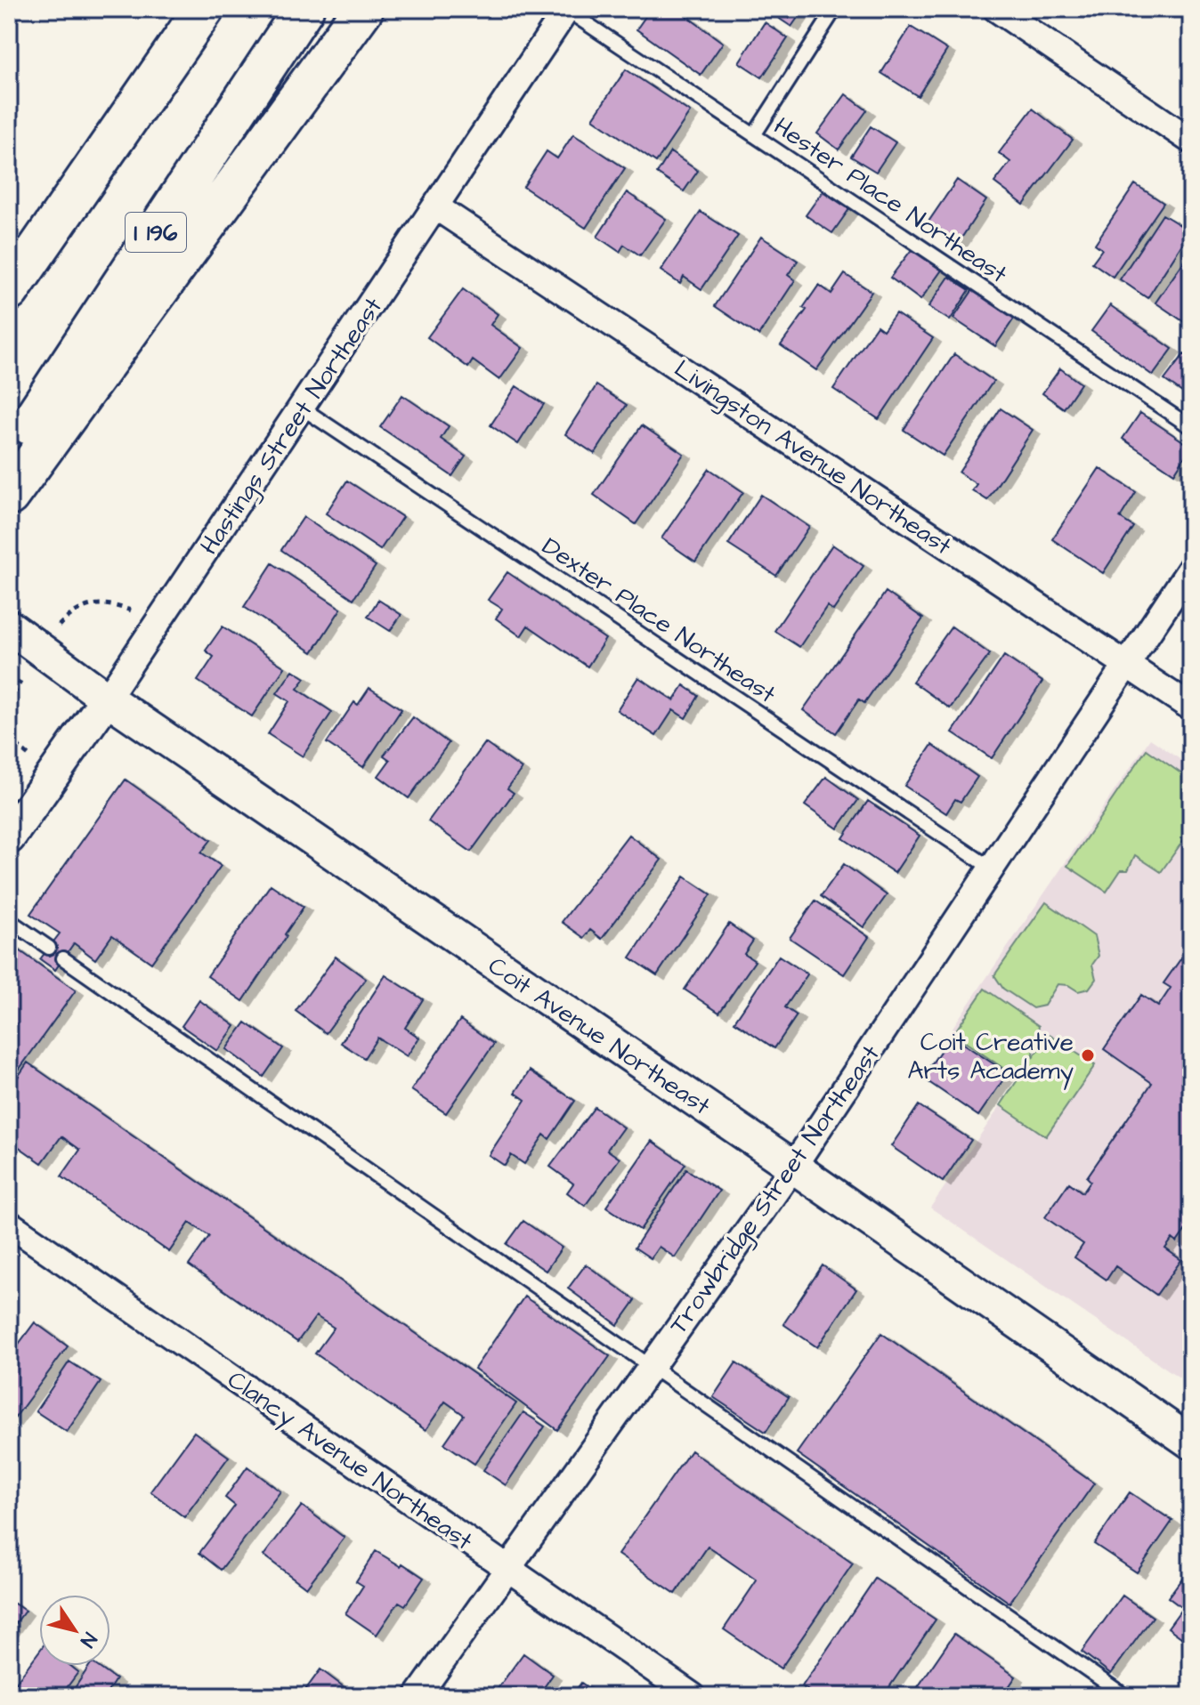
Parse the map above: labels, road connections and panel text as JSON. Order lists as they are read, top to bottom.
{
  "streets": {
    "highway": ["I 196"],
    "street": [
      "Hastings Street Northeast",
      "Livingston Avenue Northeast",
      "Coit Avenue Northeast",
      "Trowbridge Street Northeast",
      "Clancy Avenue Northeast"
    ],
    "lane": ["Hester Place Northeast", "Dexter Place Northeast"]
  },
  "crossings": [
    ["Hester Place Northeast", "Hastings Street Northeast"],
    ["Hastings Street Northeast", "Livingston Avenue Northeast"],
    ["Hastings Street Northeast", "Dexter Place Northeast"],
    ["Hastings Street Northeast", "Coit Avenue Northeast"],
    ["Livingston Avenue Northeast", "Trowbridge Street Northeast"],
    ["Dexter Place Northeast", "Trowbridge Street Northeast"],
    ["Coit Avenue Northeast", "Trowbridge Street Northeast"],
    ["Trowbridge Street Northeast", "Clancy Avenue Northeast"]
  ],
  "places": ["Coit Creative Arts Academy"],
  "north": "bottom right"
}
